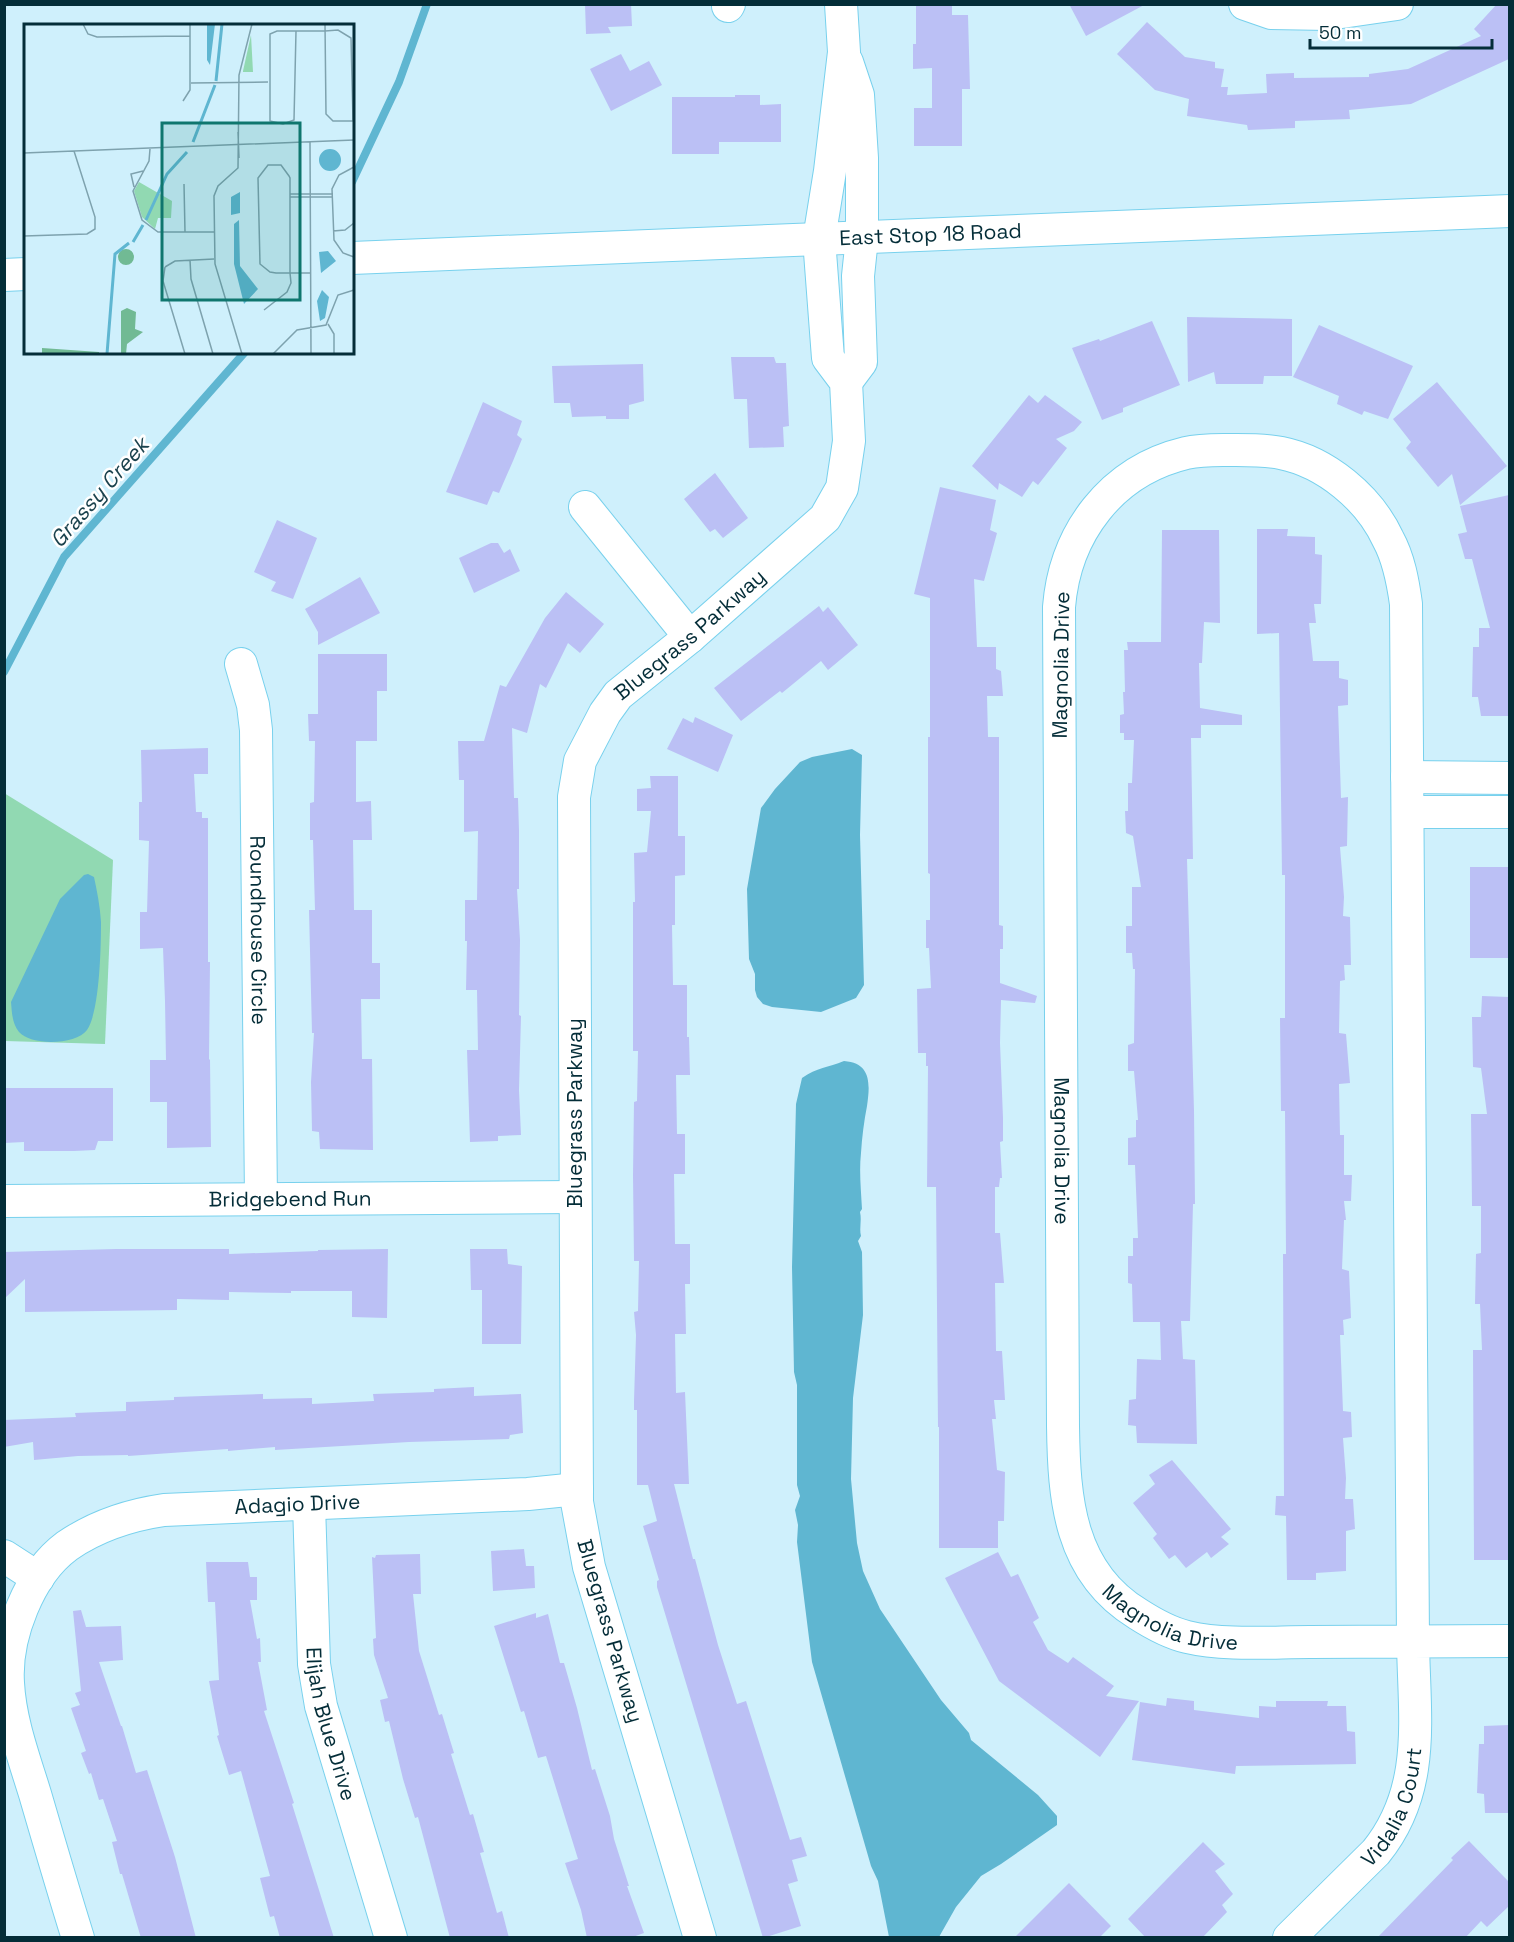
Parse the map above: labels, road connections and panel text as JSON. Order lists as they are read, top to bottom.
{
  "streets": {
    "street": [
      "East Stop 18 Road",
      "Bluegrass Parkway",
      "Magnolia Drive",
      "Roundhouse Circle",
      "Bridgebend Run",
      "Adagio Drive",
      "Elijah Blue Drive",
      "Vidalia Court"
    ]
  },
  "crossings": [
    ["Bluegrass Parkway", "Bridgebend Run"],
    ["Bluegrass Parkway", "Adagio Drive"],
    ["Magnolia Drive", "Vidalia Court"],
    ["Roundhouse Circle", "Bridgebend Run"],
    ["Adagio Drive", "Elijah Blue Drive"]
  ],
  "water": ["Grassy Creek"],
  "scale_bar": "50 m"
}
